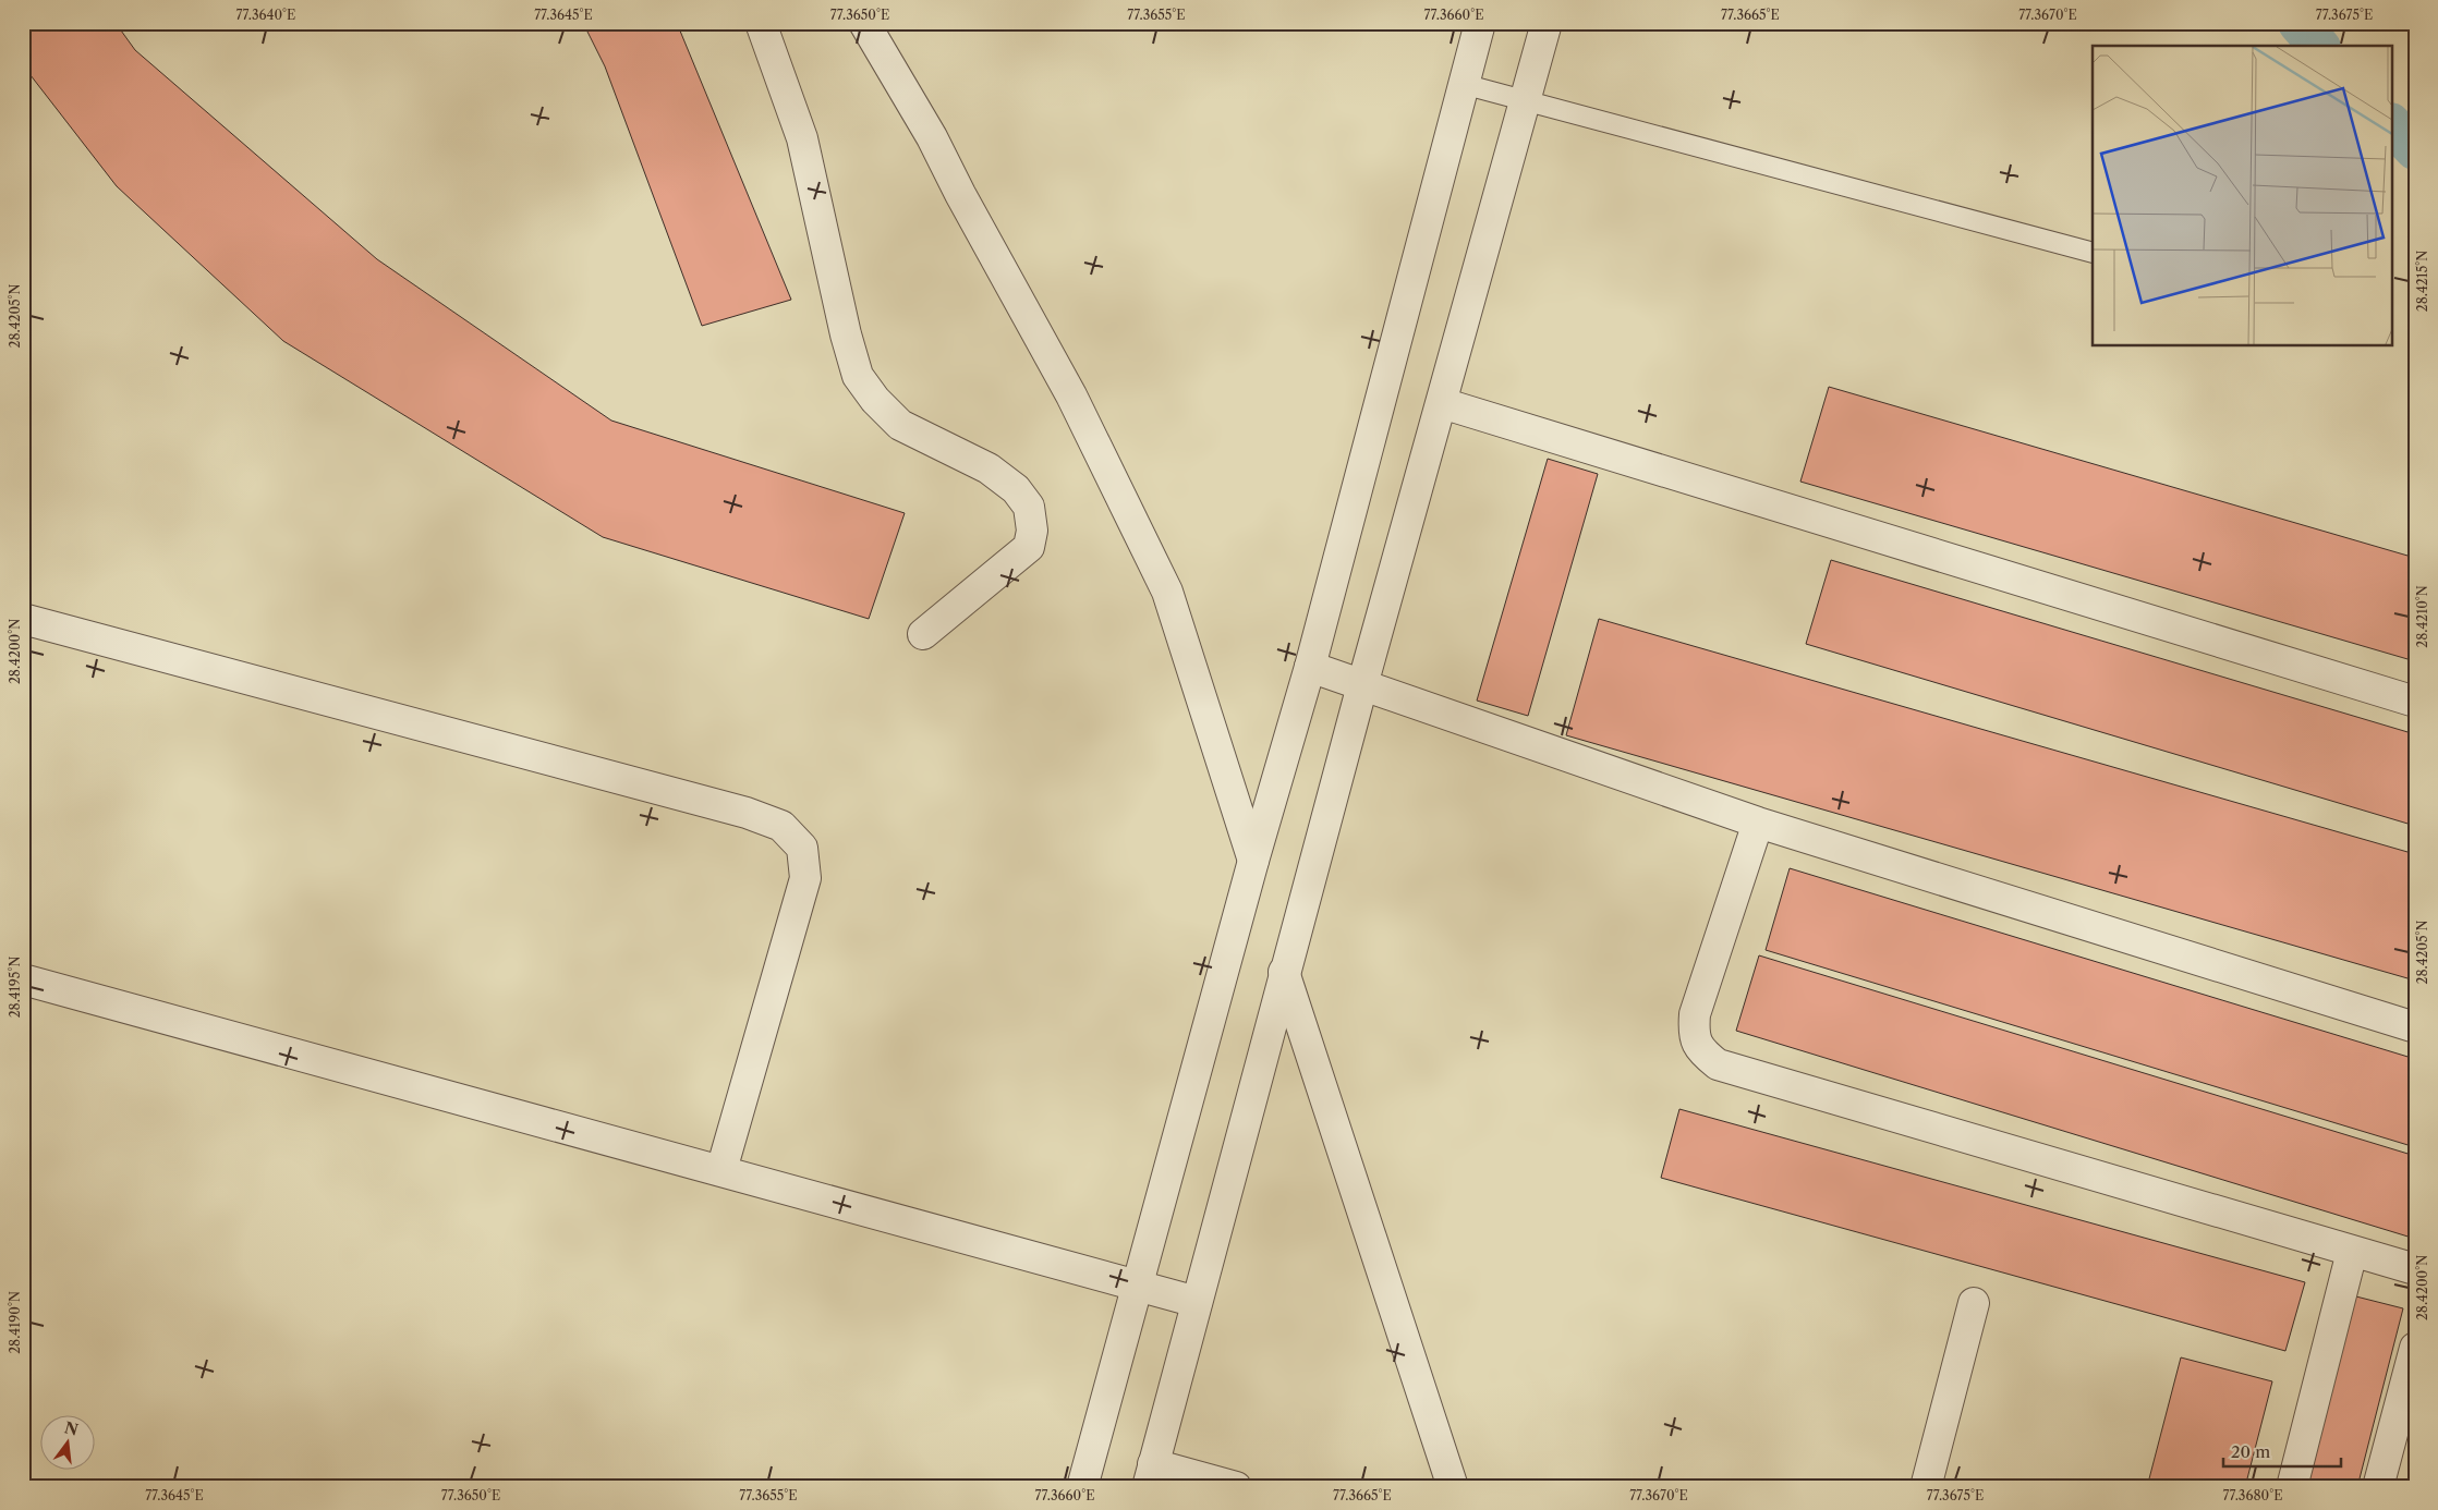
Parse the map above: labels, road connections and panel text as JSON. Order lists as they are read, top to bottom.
{
  "scale_bar": "20 m",
  "north": "top",
  "coordinates": [
    "77.3640°E",
    "77.3645°E",
    "77.3650°E",
    "77.3655°E",
    "77.3660°E",
    "77.3665°E",
    "77.3670°E",
    "77.3675°E",
    "28.4215°N",
    "28.4205°N",
    "28.4210°N",
    "28.4200°N",
    "28.4195°N",
    "28.4190°N",
    "77.3680°E"
  ]
}
